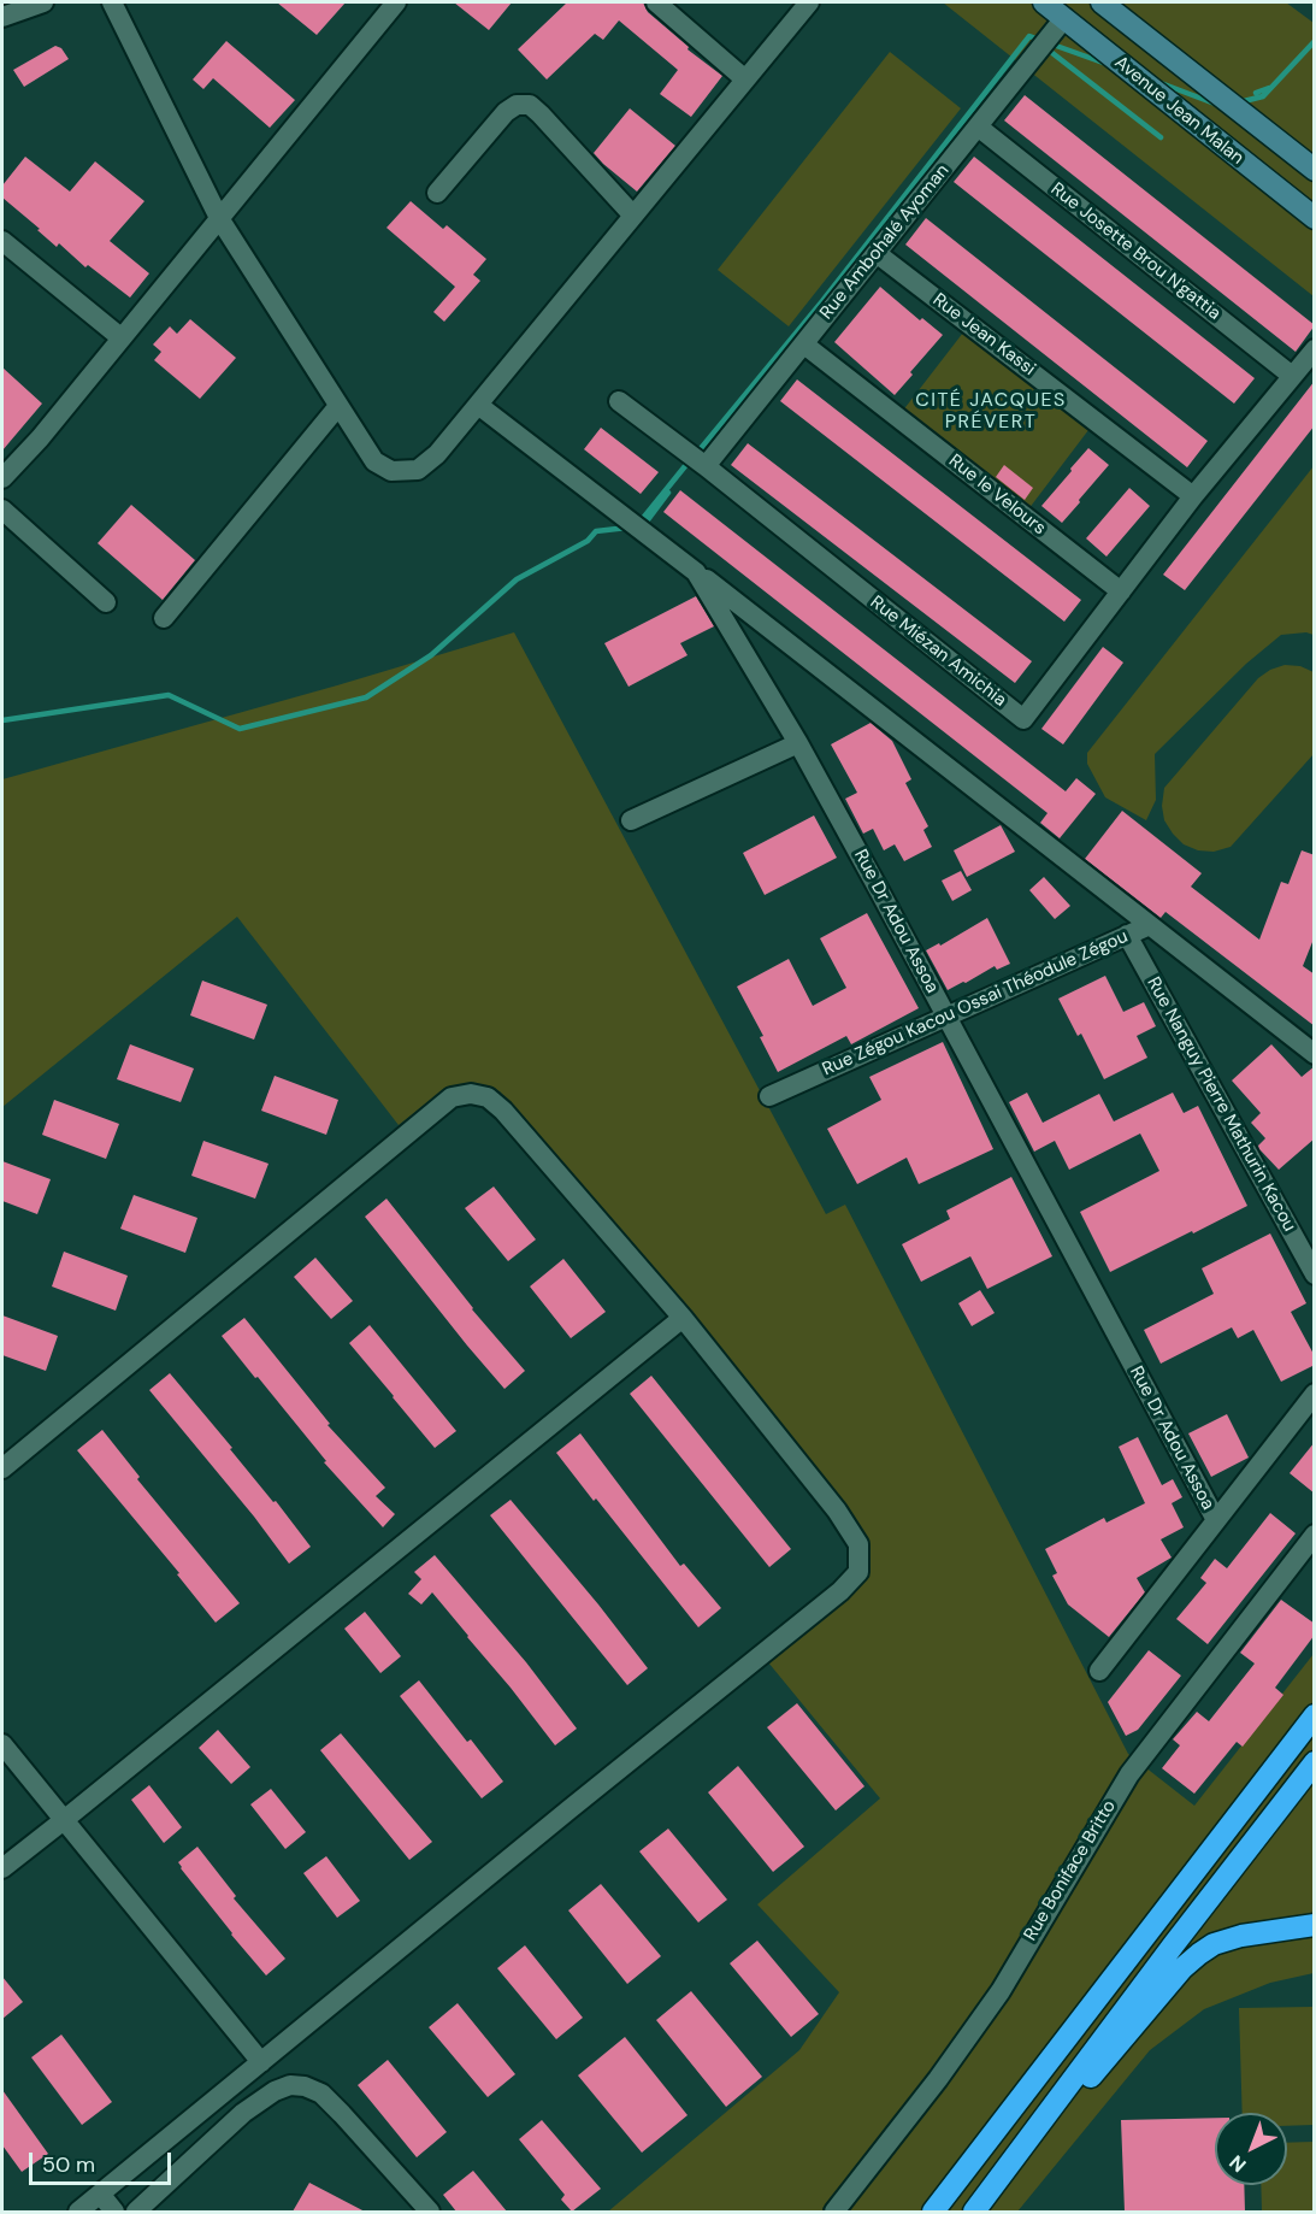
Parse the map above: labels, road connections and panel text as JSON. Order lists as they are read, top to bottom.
{
  "streets": {
    "main road": ["Avenue Jean Malan"],
    "street": [
      "Rue Ambohalé Ayoman",
      "Rue Josette Brou N'gattia",
      "Rue Jean Kassi",
      "Rue le Velours",
      "Rue Miézan Amichia",
      "Rue Dr Adou Assoa",
      "Rue Zégou Kacou Ossai Théodule Zégou",
      "Rue Nanguy Pierre Mathurin Kacou",
      "Rue Boniface Britto"
    ]
  },
  "crossings": [
    ["Avenue Jean Malan", "Rue Ambohalé Ayoman"],
    ["Rue Ambohalé Ayoman", "Rue Josette Brou N'gattia"],
    ["Rue Ambohalé Ayoman", "Rue Jean Kassi"],
    ["Rue Ambohalé Ayoman", "Rue le Velours"],
    ["Rue Ambohalé Ayoman", "Rue Miézan Amichia"],
    ["Rue Josette Brou N'gattia", "Rue Miézan Amichia"],
    ["Rue Jean Kassi", "Rue Miézan Amichia"],
    ["Rue le Velours", "Rue Miézan Amichia"],
    ["Rue Dr Adou Assoa", "Rue Zégou Kacou Ossai Théodule Zégou"],
    ["Rue Zégou Kacou Ossai Théodule Zégou", "Rue Nanguy Pierre Mathurin Kacou"]
  ],
  "districts": ["CITÉ JACQUES PRÉVERT"],
  "scale_bar": "50 m",
  "north": "bottom left"
}
